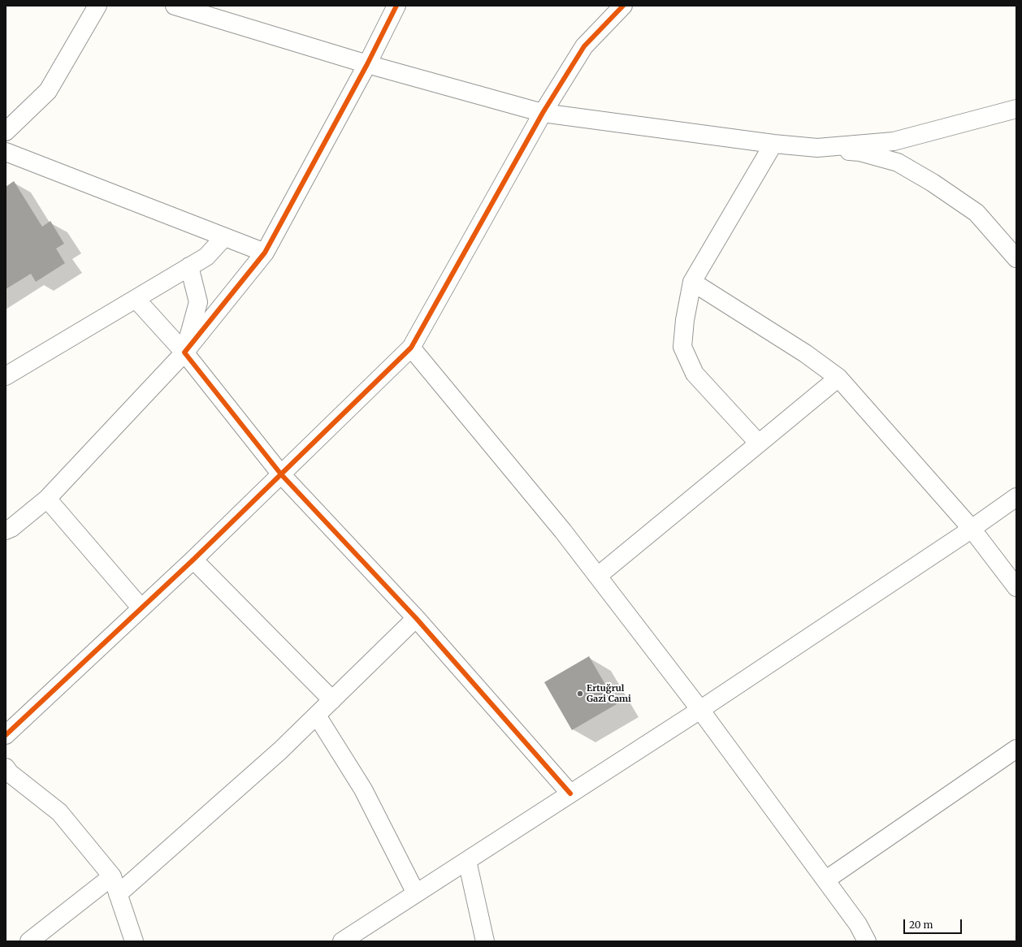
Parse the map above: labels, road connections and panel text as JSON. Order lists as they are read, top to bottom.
{
  "places": ["Ertuğrul Gazi Cami"],
  "scale_bar": "20 m"
}
